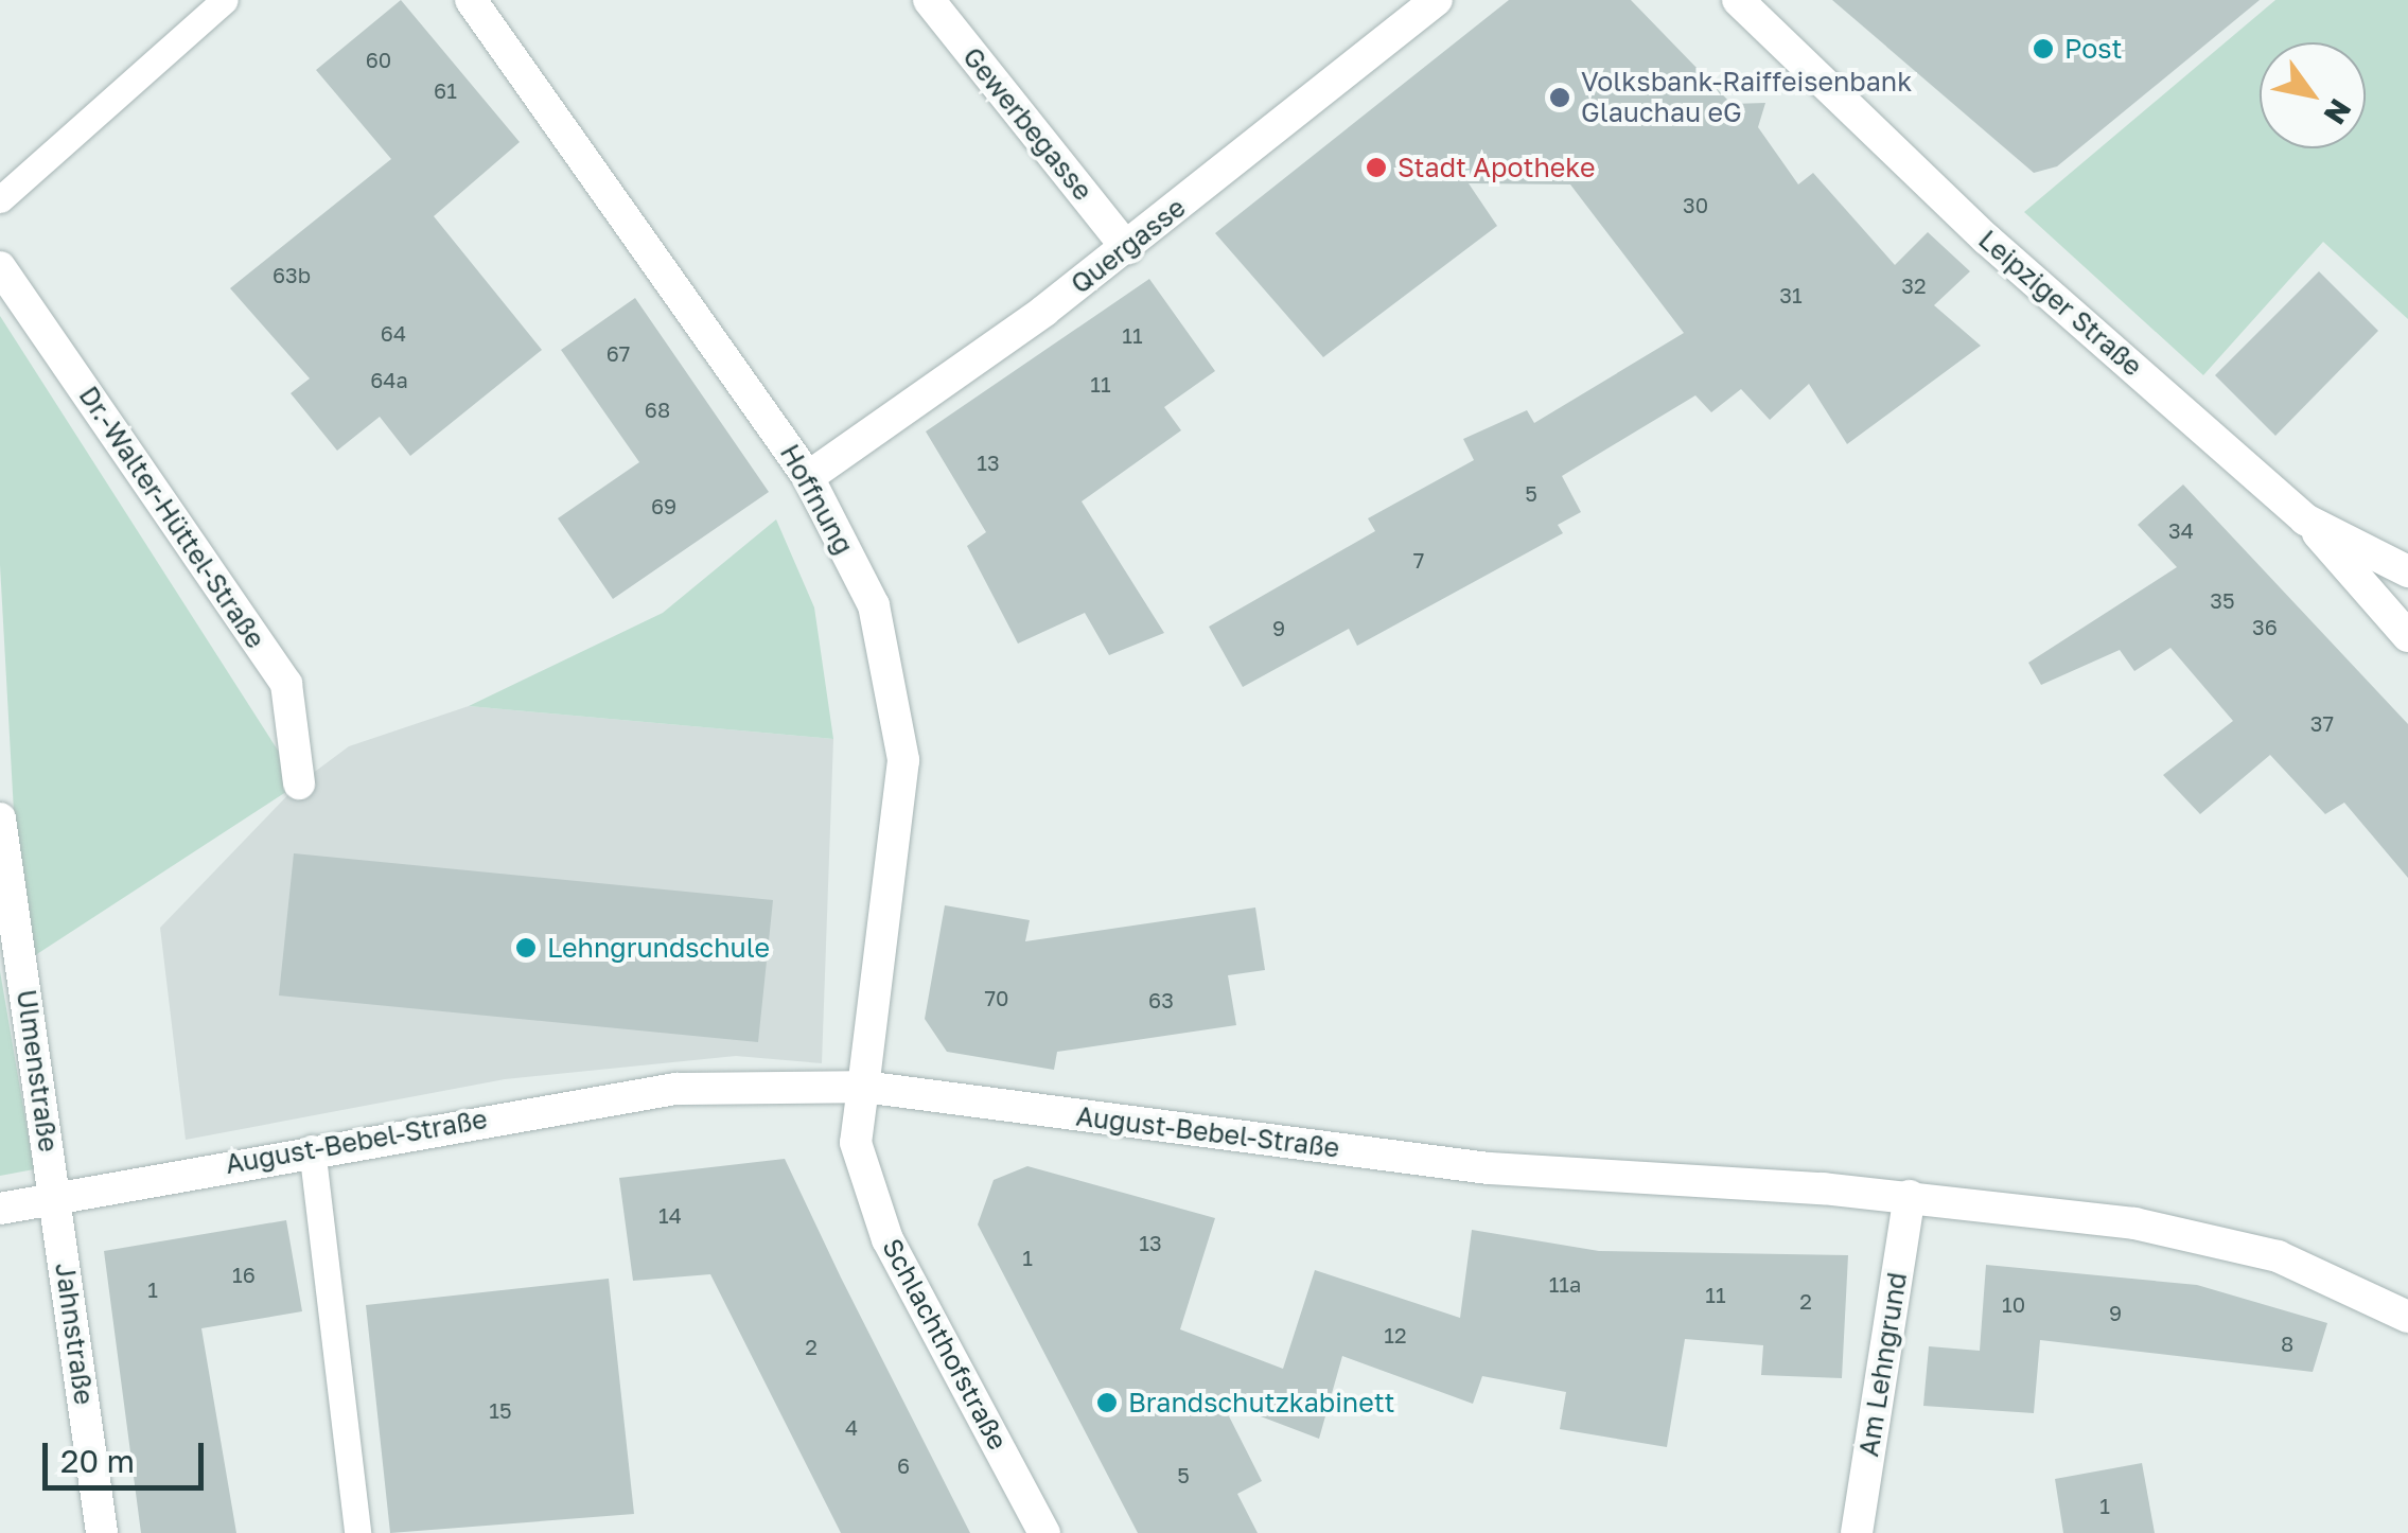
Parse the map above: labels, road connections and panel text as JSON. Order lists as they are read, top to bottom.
{
  "streets": {
    "street": [
      "Gewerbegasse",
      "Quergasse",
      "Leipziger Straße",
      "Hoffnung",
      "Dr.-Walter-Hüttel-Straße",
      "Ulmenstraße",
      "August-Bebel-Straße",
      "Jahnstraße",
      "Schlachthofstraße",
      "Am Lehngrund"
    ]
  },
  "crossings": [
    ["Gewerbegasse", "Quergasse"],
    ["Quergasse", "Hoffnung"],
    ["Hoffnung", "August-Bebel-Straße"],
    ["Hoffnung", "Schlachthofstraße"],
    ["Ulmenstraße", "August-Bebel-Straße"],
    ["Ulmenstraße", "Jahnstraße"],
    ["August-Bebel-Straße", "Jahnstraße"],
    ["August-Bebel-Straße", "Schlachthofstraße"],
    ["August-Bebel-Straße", "Am Lehngrund"]
  ],
  "places": [
    "Post",
    "Volksbank-Raiffeisenbank Glauchau eG",
    "Stadt Apotheke",
    "Lehngrundschule",
    "Brandschutzkabinett"
  ],
  "house_numbers": [
    "60",
    "61",
    "30",
    "63b",
    "32",
    "31",
    "64",
    "11",
    "67",
    "64a",
    "11",
    "68",
    "13",
    "5",
    "69",
    "34",
    "7",
    "35",
    "36",
    "9",
    "37",
    "70",
    "63",
    "14",
    "13",
    "1",
    "16",
    "11a",
    "1",
    "11",
    "2",
    "10",
    "9",
    "12",
    "8",
    "2",
    "15",
    "4",
    "6",
    "5",
    "1"
  ],
  "scale_bar": "20 m",
  "north": "bottom right"
}
